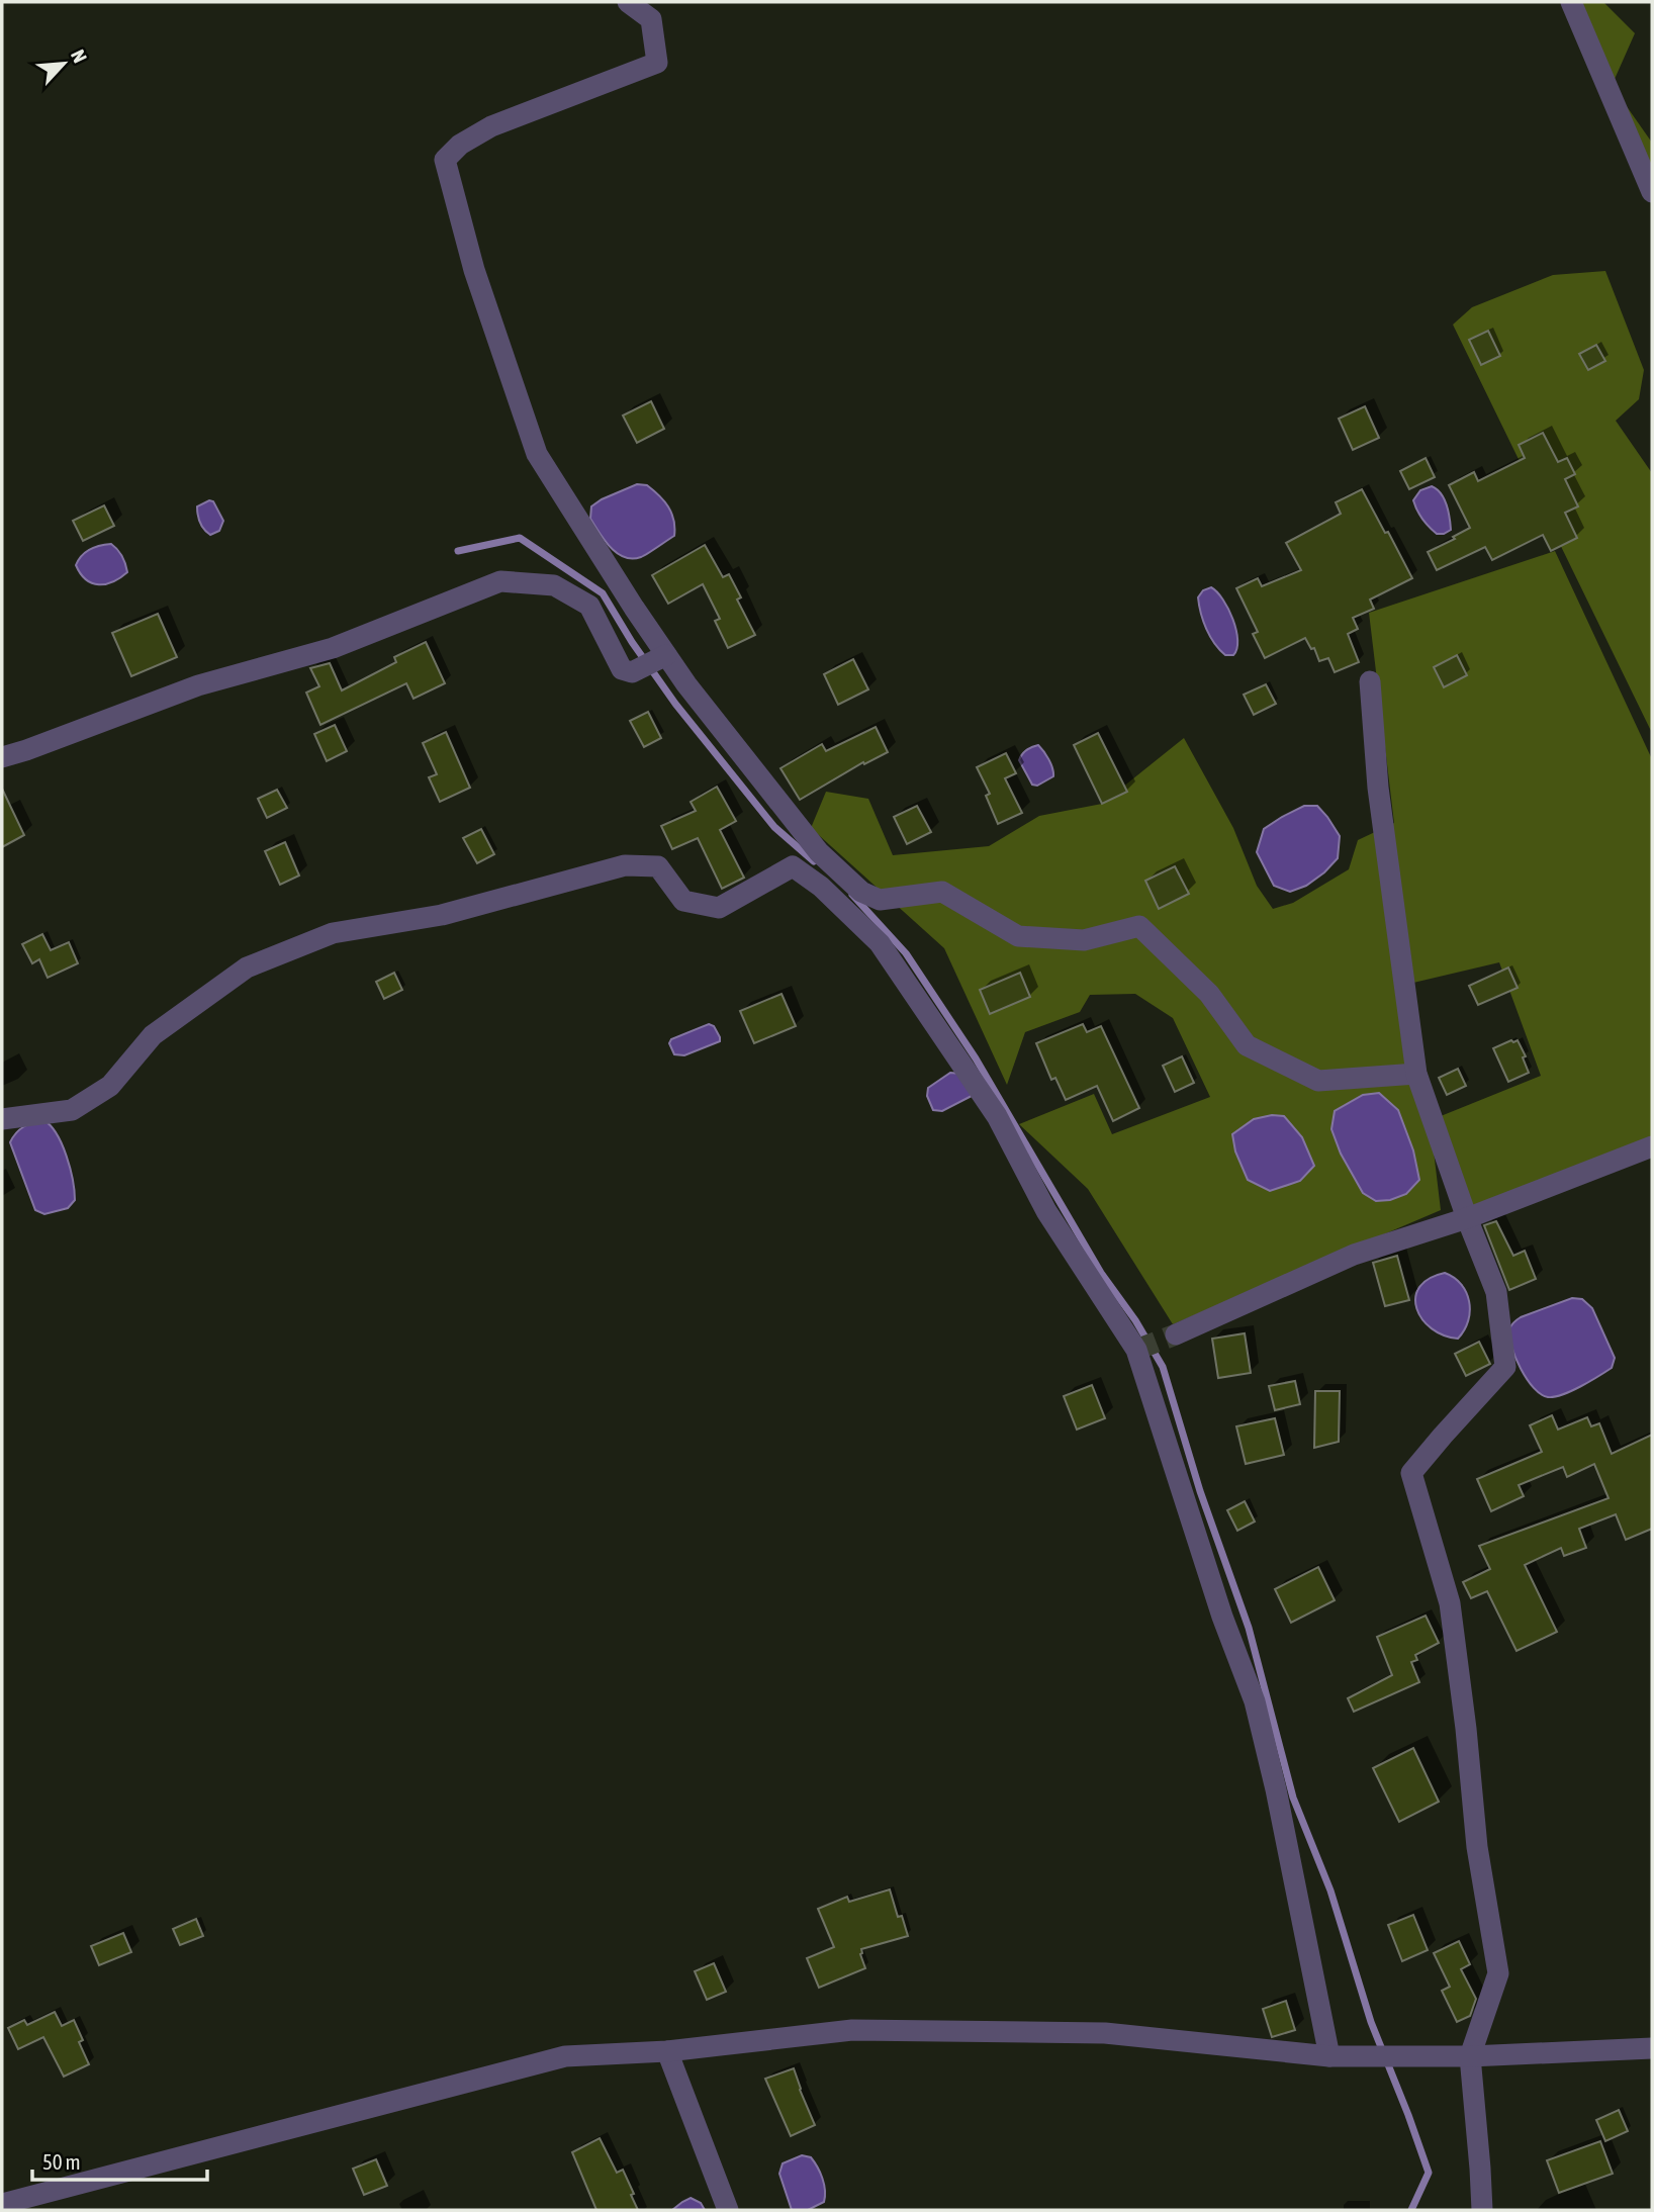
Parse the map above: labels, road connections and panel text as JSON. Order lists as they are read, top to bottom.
{
  "scale_bar": "50 m",
  "north": "top right"
}
